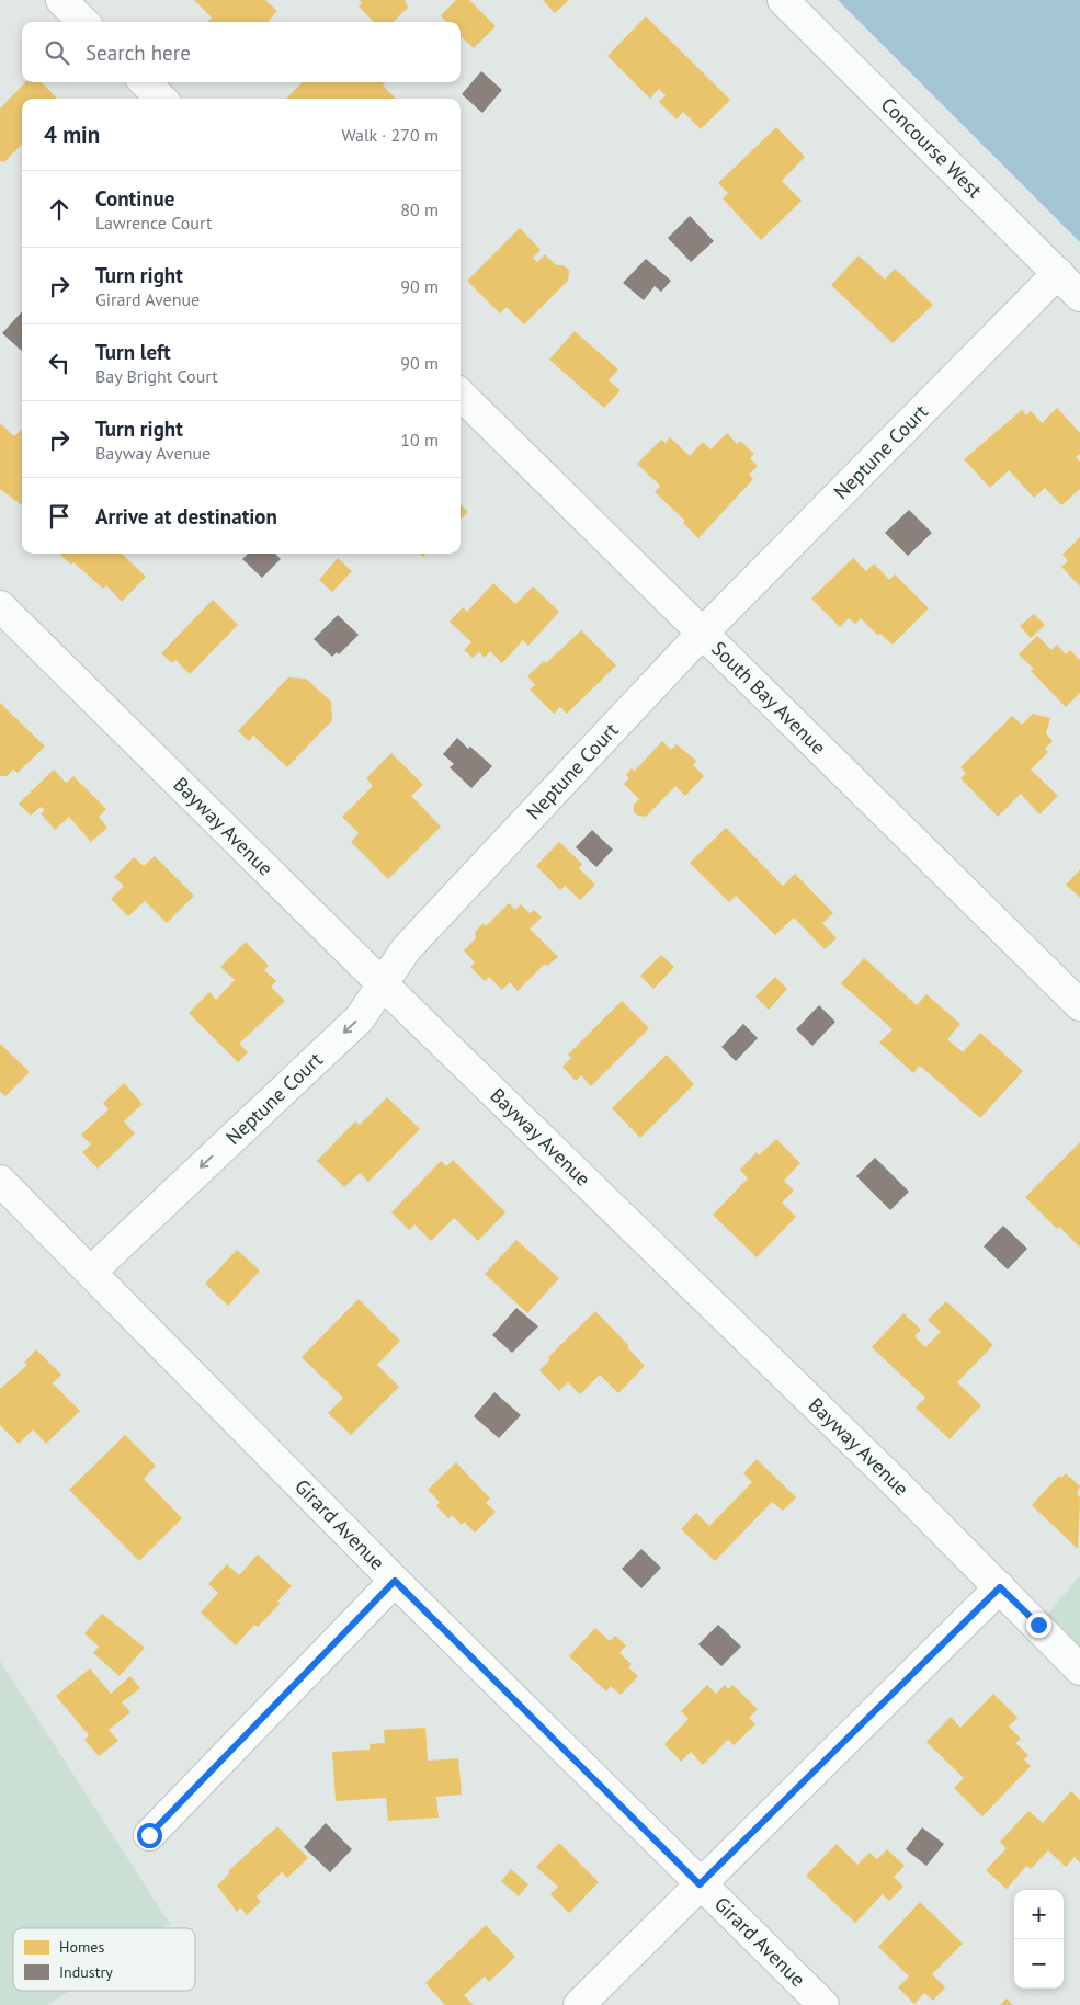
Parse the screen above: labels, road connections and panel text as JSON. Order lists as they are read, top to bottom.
{
  "streets": {
    "street": [
      "Concourse West",
      "Neptune Court",
      "South Bay Avenue",
      "Bayway Avenue",
      "Girard Avenue"
    ]
  },
  "crossings": [
    ["Concourse West", "Neptune Court"],
    ["Neptune Court", "South Bay Avenue"],
    ["Neptune Court", "Bayway Avenue"],
    ["Neptune Court", "Girard Avenue"]
  ],
  "legend": ["Homes", "Industry"],
  "page": {
    "search": "Search here",
    "heading": ["4 min", "Walk · 270 m"],
    "list": [
      ["Continue", "Lawrence Court", "80 m"],
      ["Turn right", "Girard Avenue", "90 m"],
      ["Turn left", "Bay Bright Court", "90 m"],
      ["Turn right", "Bayway Avenue", "10 m"],
      "Arrive at destination"
    ],
    "map_buttons": ["+", "−"]
  }
}
